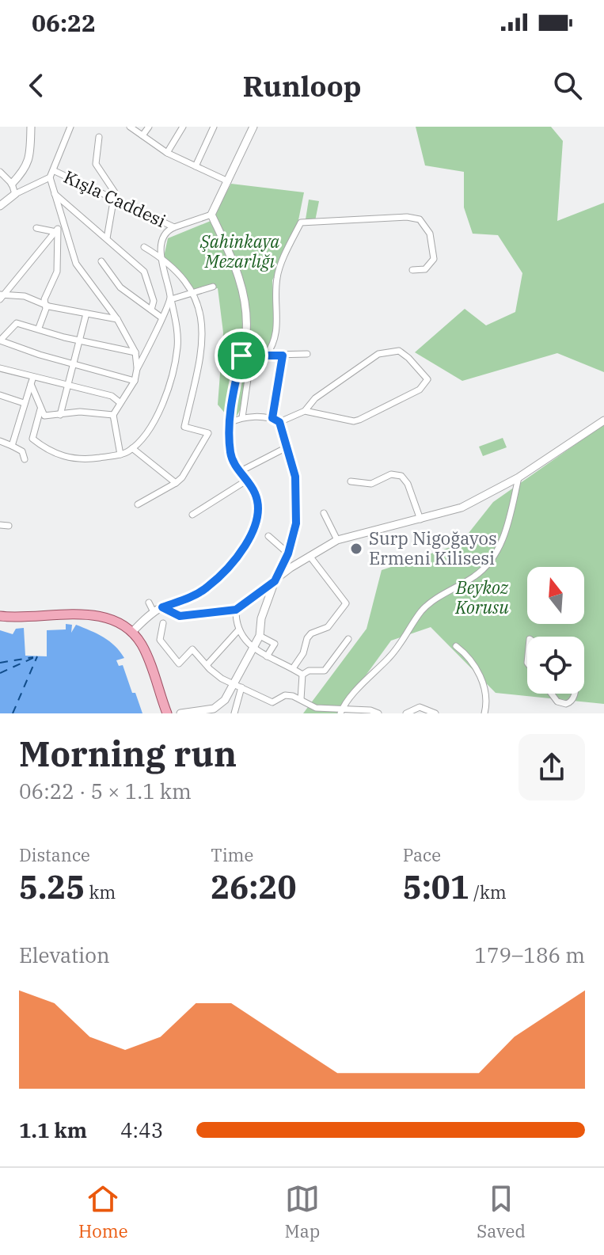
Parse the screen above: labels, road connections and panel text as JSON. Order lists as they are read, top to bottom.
{
  "streets": {
    "street": ["Kışla Caddesi"]
  },
  "parks": ["Şahinkaya Mezarlığı", "Beykoz Korusu"],
  "places": ["Surp Nigoğayos Ermeni Kilisesi"],
  "north": "top",
  "page": {
    "status": "06:22",
    "header": "Runloop",
    "heading": ["Morning run", "06:22 · 5 × 1.1 km"],
    "stats": [
      ["Distance", "5.25 km"],
      ["Time", "26:20"],
      ["Pace", "5:01 /km"]
    ],
    "chart": ["Elevation", "179–186 m"],
    "list": [
      {
        "name": "1.1 km",
        "note": "4:43"
      }
    ],
    "tabs": ["Home", "Map", "Saved"]
  }
}
